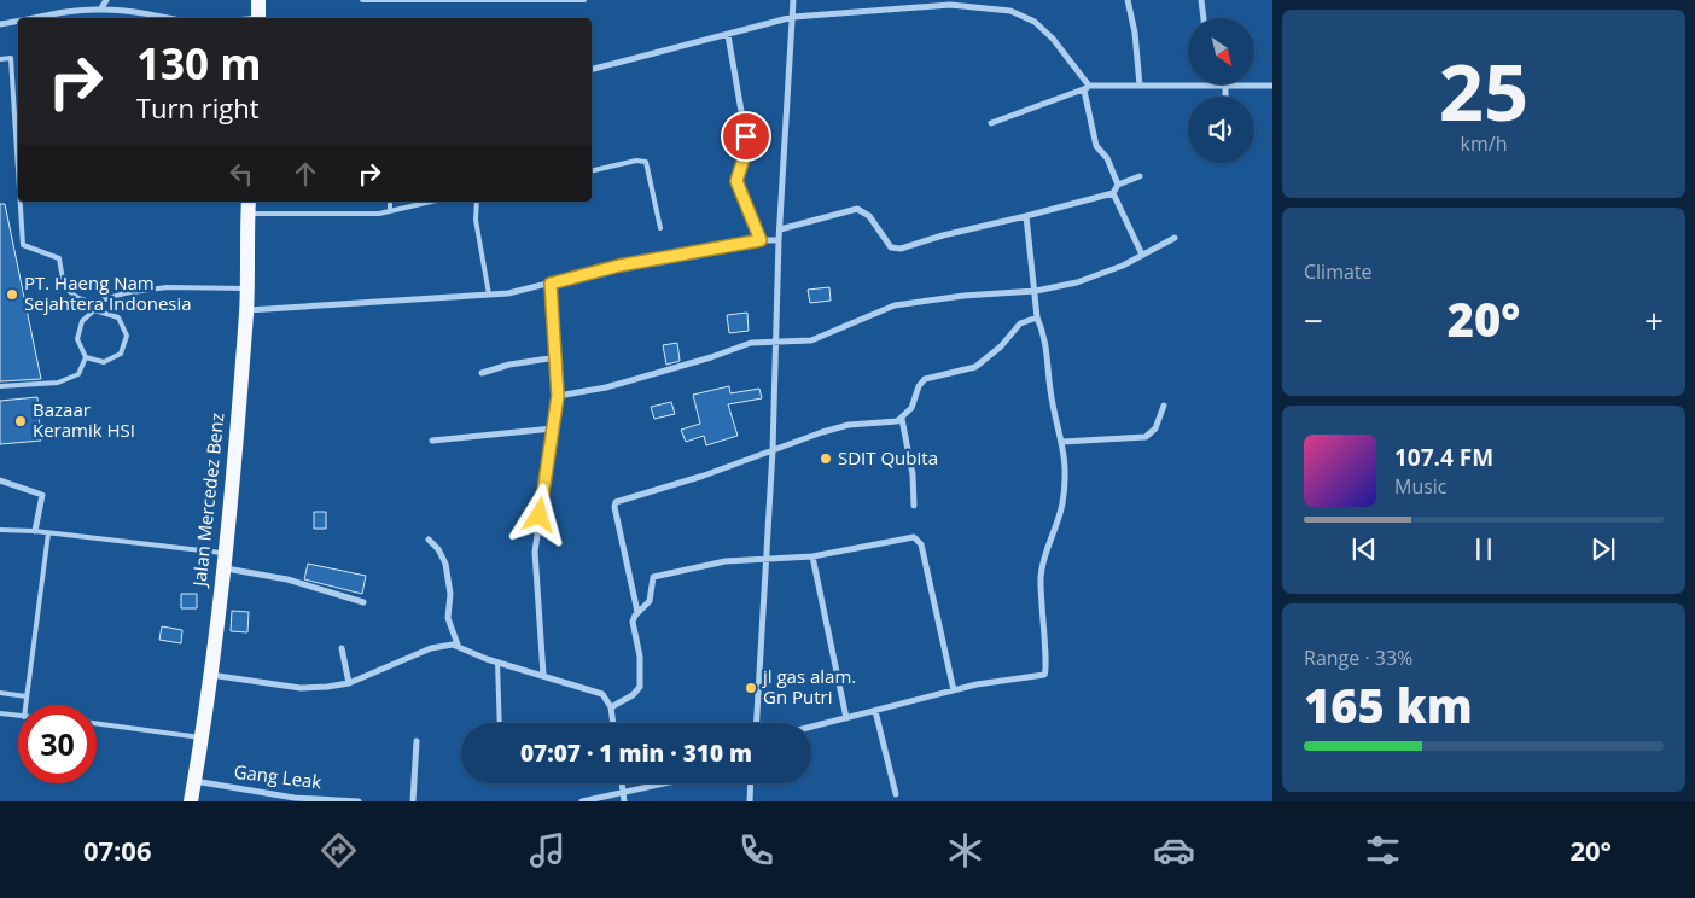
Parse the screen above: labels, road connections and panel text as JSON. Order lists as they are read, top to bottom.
{
  "streets": {
    "main road": ["Jalan Mercedez Benz"],
    "street": ["Gang Leak"]
  },
  "crossings": [
    ["Jalan Mercedez Benz", "Gang Leak"]
  ],
  "places": [
    "PT. Haeng Nam Sejahtera Indonesia",
    "Bazaar Keramik HSI",
    "SDIT Qubita",
    "jl gas alam. Gn Putri"
  ],
  "north": "bottom right",
  "page": {
    "tile": [
      ["25", "km/h"],
      "Climate",
      ["Range · 33%", "165 km"]
    ],
    "turn": ["130 m", "Turn right"],
    "heat": ["−", "20°", "+"],
    "song": ["107.4 FM", "Music"],
    "limit": "30",
    "trip": "07:07 · 1 min · 310 m",
    "tabs": ["07:06", "20°"]
  }
}
